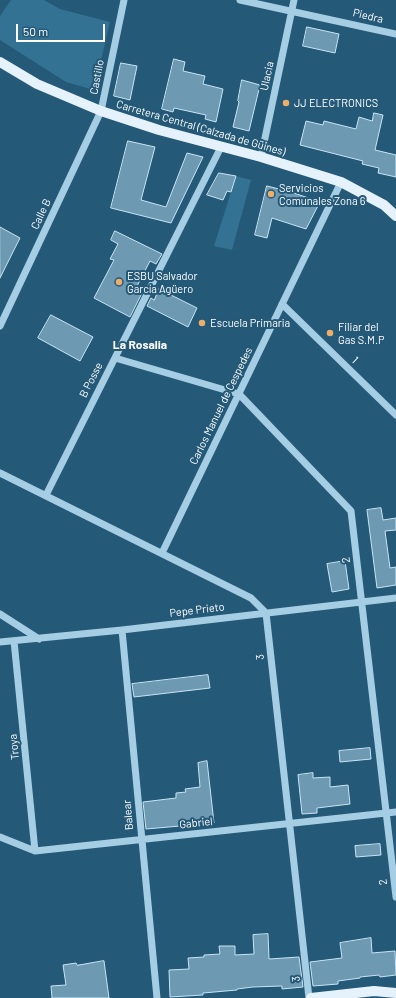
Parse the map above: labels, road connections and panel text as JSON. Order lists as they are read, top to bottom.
{
  "streets": {
    "main road": ["Carretera Central (Calzada de Güines)"],
    "street": [
      "Piedra",
      "Ulacia",
      "Castillo",
      "Calle B",
      "1",
      "B Posse",
      "Carlos Manuel de Cespedes",
      "2",
      "Pepe Prieto",
      "3",
      "Troya",
      "Balear",
      "Gabriel"
    ]
  },
  "crossings": [
    ["Piedra", "Ulacia"],
    ["Ulacia", "Carretera Central (Calzada de Güines)"],
    ["Castillo", "Carretera Central (Calzada de Güines)"],
    ["Castillo", "Calle B"],
    ["Carretera Central (Calzada de Güines)", "Calle B"],
    ["Carretera Central (Calzada de Güines)", "B Posse"],
    ["Carretera Central (Calzada de Güines)", "Carlos Manuel de Cespedes"],
    ["1", "Carlos Manuel de Cespedes"],
    ["B Posse", "2"],
    ["Carlos Manuel de Cespedes", "2"],
    ["2", "Pepe Prieto"],
    ["2", "Gabriel"],
    ["Pepe Prieto", "3"],
    ["Pepe Prieto", "Troya"],
    ["Pepe Prieto", "Balear"],
    ["3", "Gabriel"],
    ["Troya", "Gabriel"],
    ["Balear", "Gabriel"]
  ],
  "districts": ["La Rosalia"],
  "places": [
    "JJ ELECTRONICS",
    "Servicios Comunales Zona 6",
    "ESBU Salvador García Agüero",
    "Escuela Primaria",
    "Filiar del Gas S.M.P"
  ],
  "scale_bar": "50 m"
}
